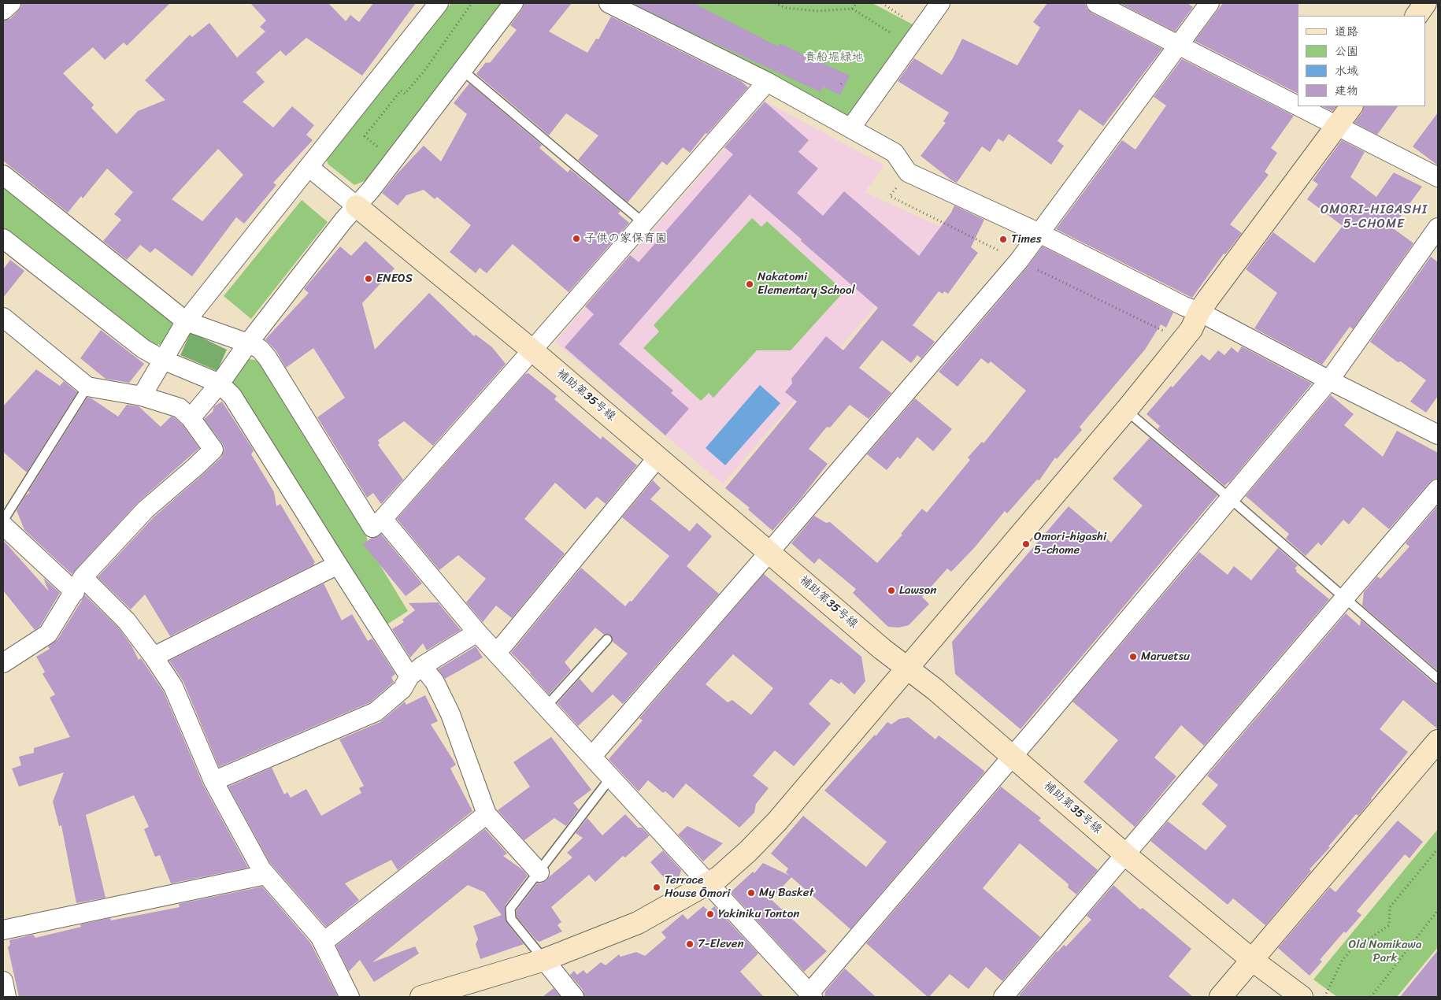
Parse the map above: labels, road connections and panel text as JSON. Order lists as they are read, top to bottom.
{
  "streets": {
    "street": ["補助第35号線"]
  },
  "districts": ["OMORI-HIGASHI 5-CHOME"],
  "parks": ["貴船堀緑地", "Old Nomikawa Park"],
  "places": [
    "子供の家保育園",
    "Times",
    "ENEOS",
    "Nakatomi Elementary School",
    "Omori-higashi 5-chome",
    "Lawson",
    "Maruetsu",
    "Terrace House Ōmori",
    "My Basket",
    "Yakiniku Tonton",
    "7-Eleven"
  ],
  "legend": [
    "道路",
    "公園",
    "水域",
    "建物"
  ]
}
